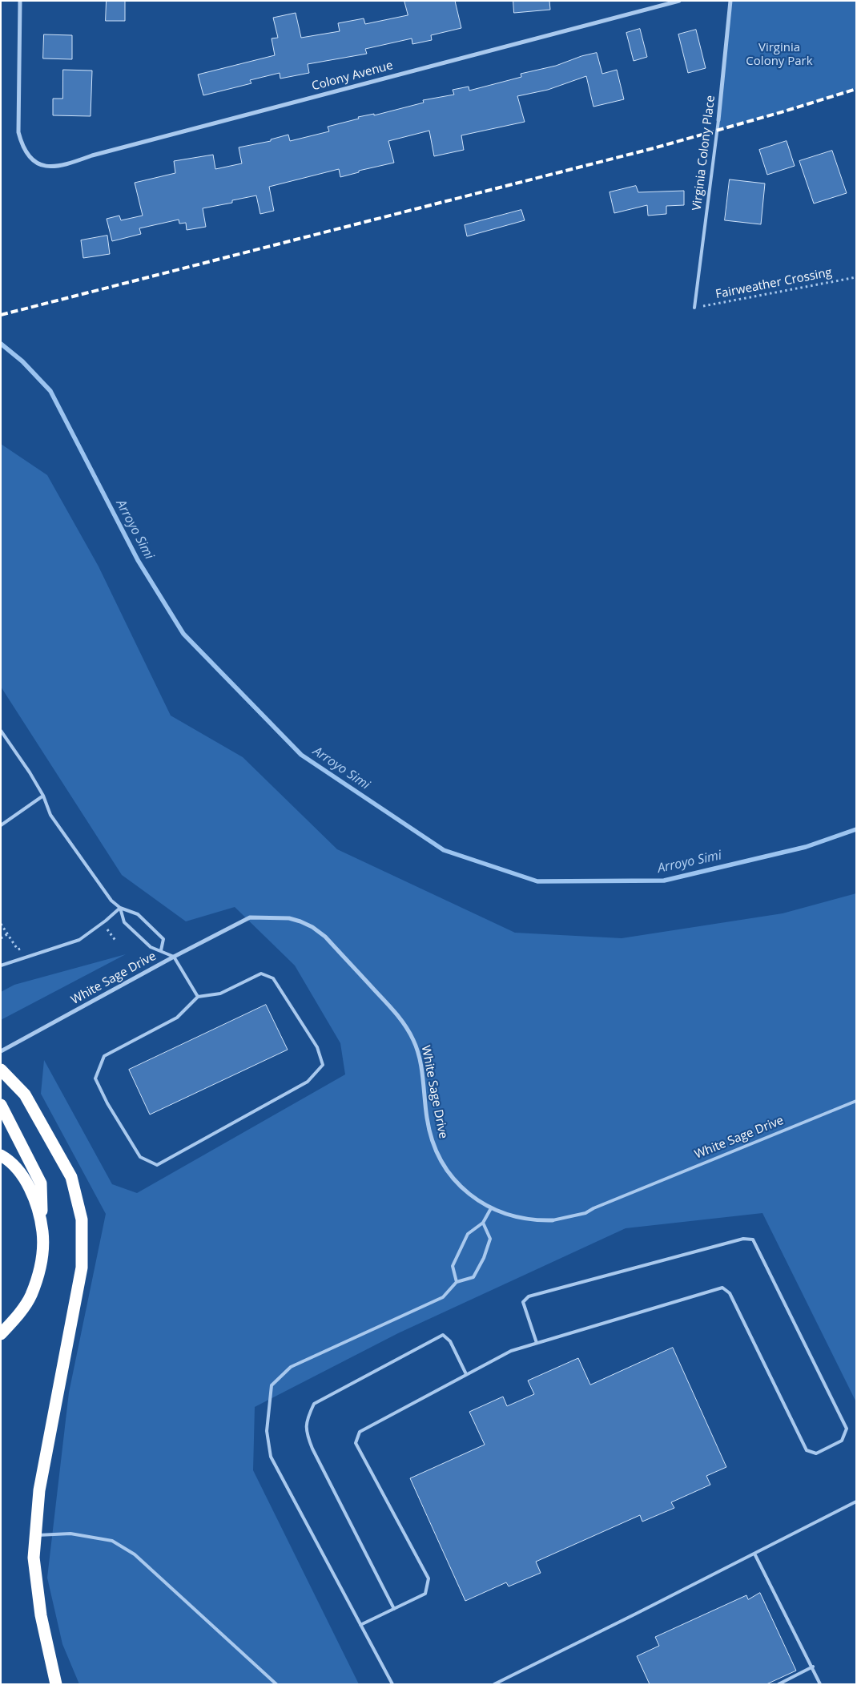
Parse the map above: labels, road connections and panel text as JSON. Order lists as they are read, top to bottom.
{
  "streets": {
    "street": ["Colony Avenue", "Virginia Colony Place", "White Sage Drive"],
    "path": ["Fairweather Crossing"]
  },
  "crossings": [
    ["Virginia Colony Place", "Fairweather Crossing"]
  ],
  "water": ["Arroyo Simi"],
  "parks": ["Virginia Colony Park"]
}
